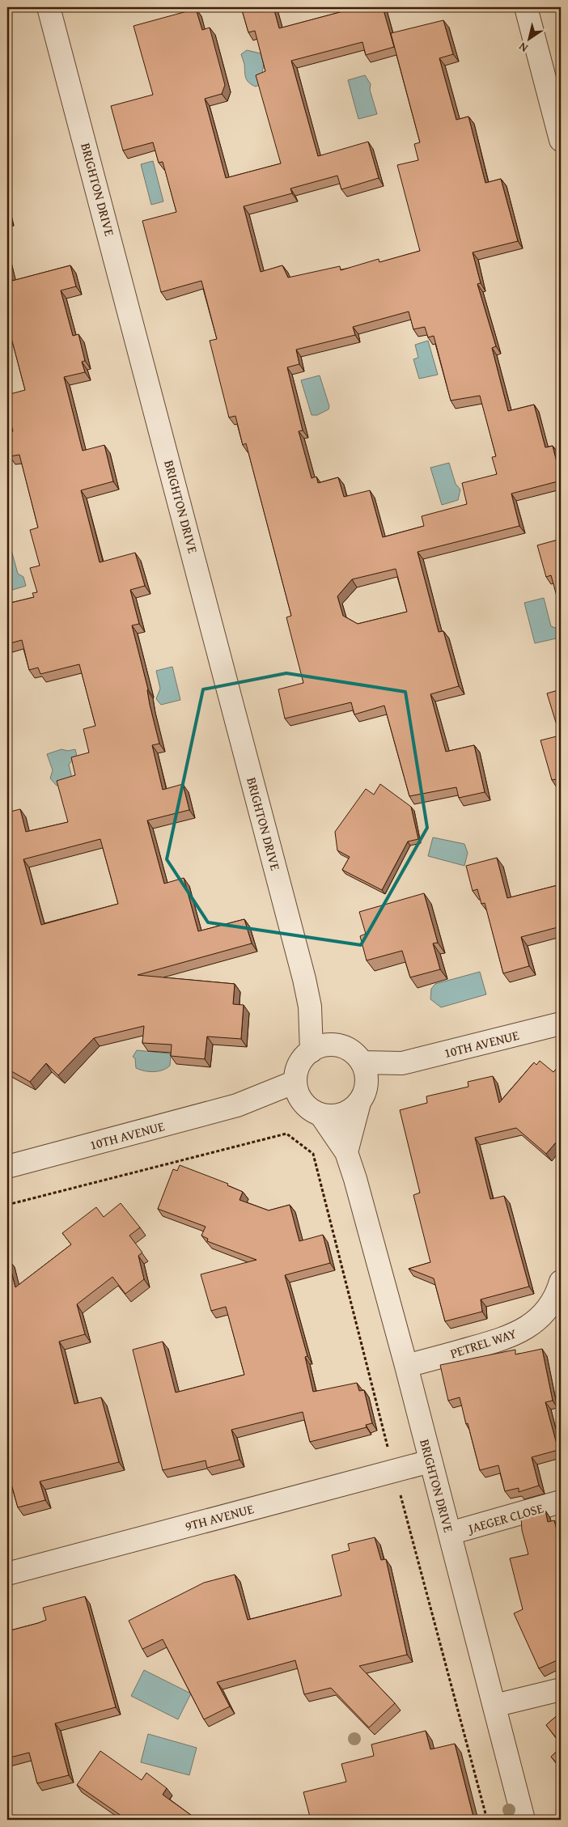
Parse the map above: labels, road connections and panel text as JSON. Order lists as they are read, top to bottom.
{
  "streets": {
    "street": [
      "BRIGHTON DRIVE",
      "10TH AVENUE",
      "PETREL WAY",
      "9TH AVENUE",
      "JAEGER CLOSE"
    ]
  },
  "crossings": [
    ["BRIGHTON DRIVE", "10TH AVENUE"],
    ["BRIGHTON DRIVE", "PETREL WAY"],
    ["BRIGHTON DRIVE", "9TH AVENUE"],
    ["BRIGHTON DRIVE", "JAEGER CLOSE"]
  ],
  "north": "bottom left"
}
